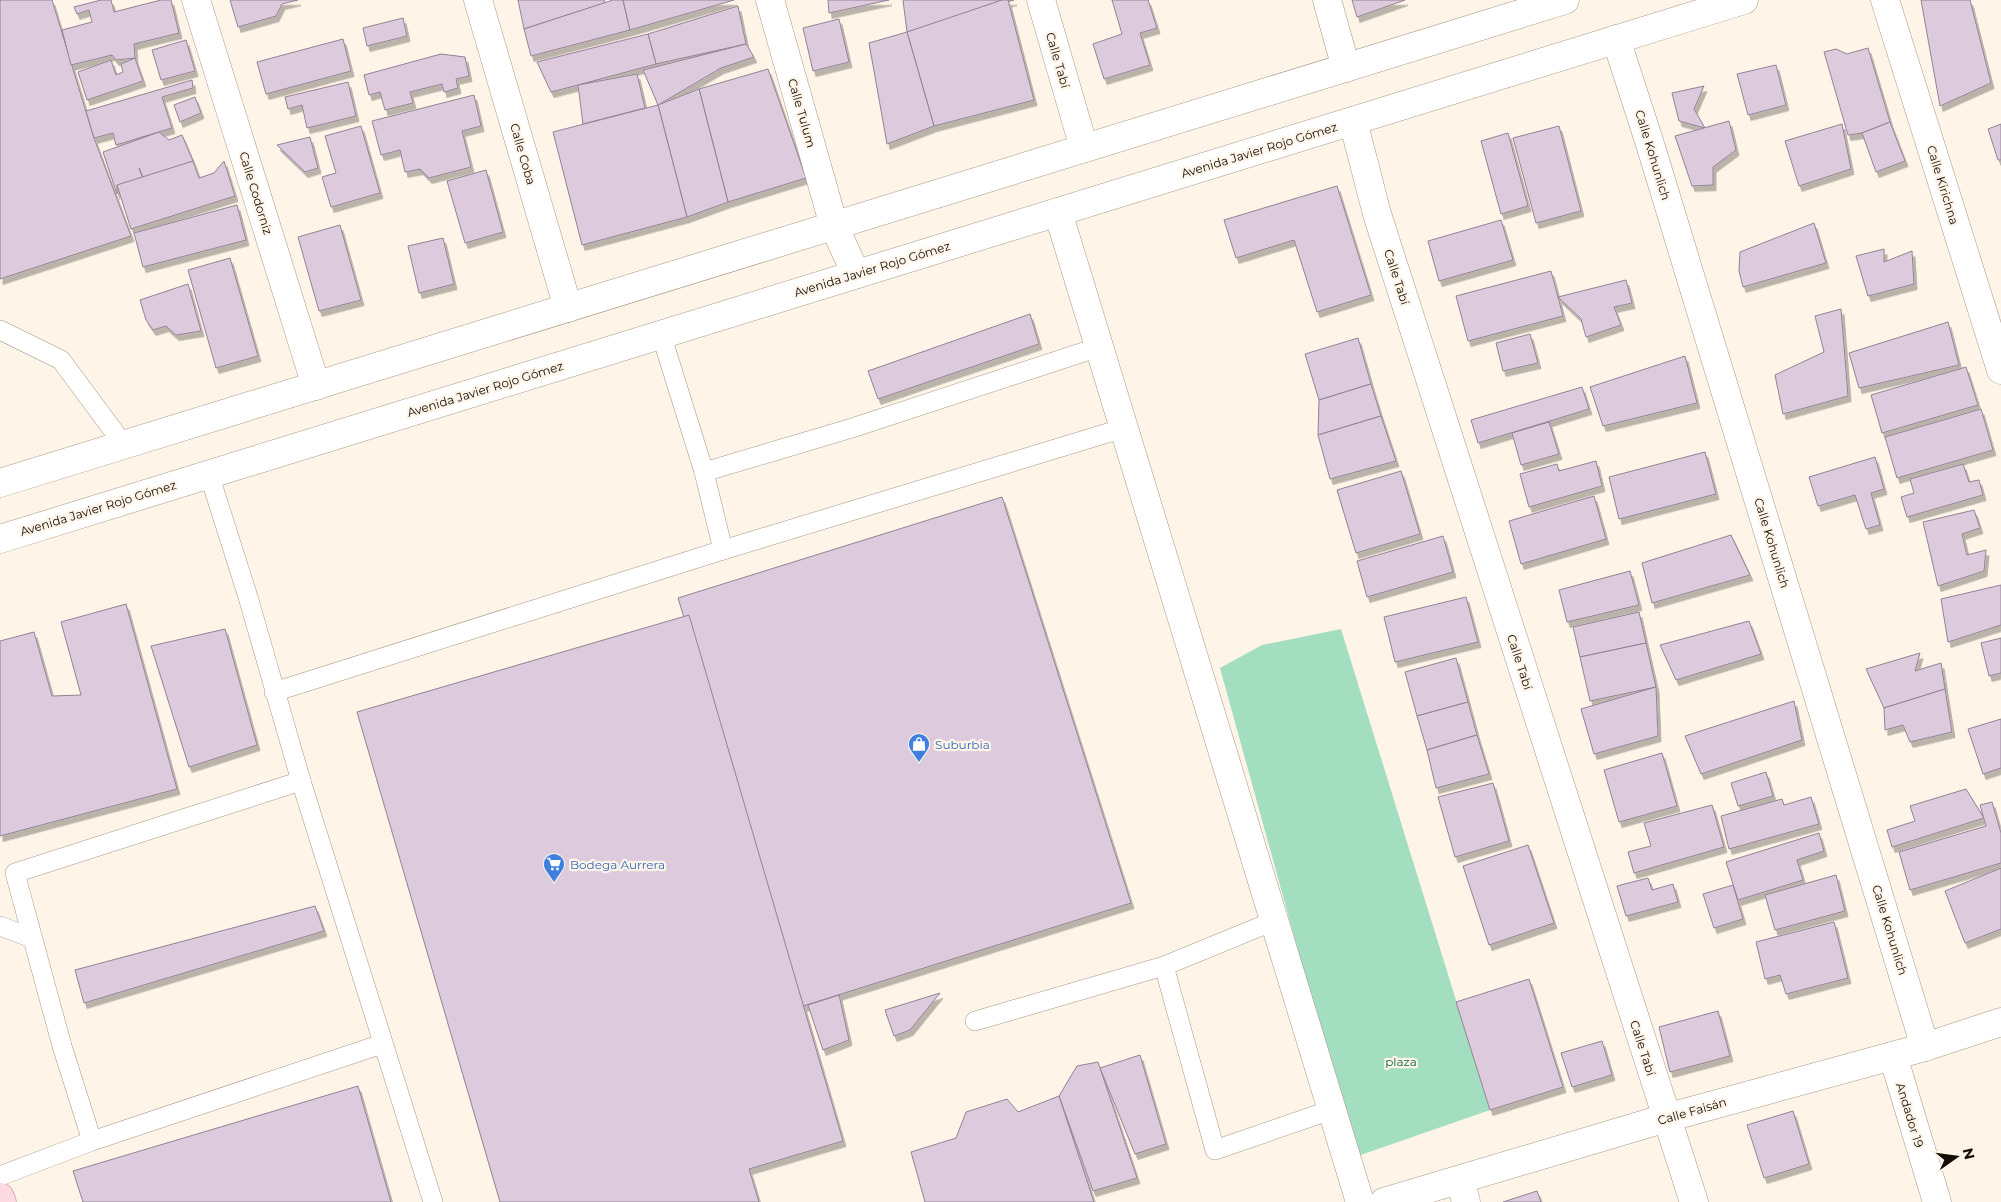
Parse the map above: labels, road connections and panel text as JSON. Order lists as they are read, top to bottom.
{
  "streets": {
    "street": [
      "Calle Tabí",
      "Calle Tulum",
      "Avenida Javier Rojo Gómez",
      "Calle Coba",
      "Calle Kohunlich",
      "Calle Kirichna",
      "Calle Codorniz",
      "Calle Faisán",
      "Andador 19"
    ]
  },
  "crossings": [
    ["Calle Tabí", "Avenida Javier Rojo Gómez"],
    ["Calle Tabí", "Calle Faisán"],
    ["Calle Tulum", "Avenida Javier Rojo Gómez"],
    ["Avenida Javier Rojo Gómez", "Calle Kohunlich"],
    ["Calle Kohunlich", "Calle Faisán"],
    ["Calle Faisán", "Andador 19"]
  ],
  "parks": ["plaza"],
  "places": {
    "shop": ["Suburbia"],
    "supermarket": ["Bodega Aurrera"]
  },
  "north": "right"
}
